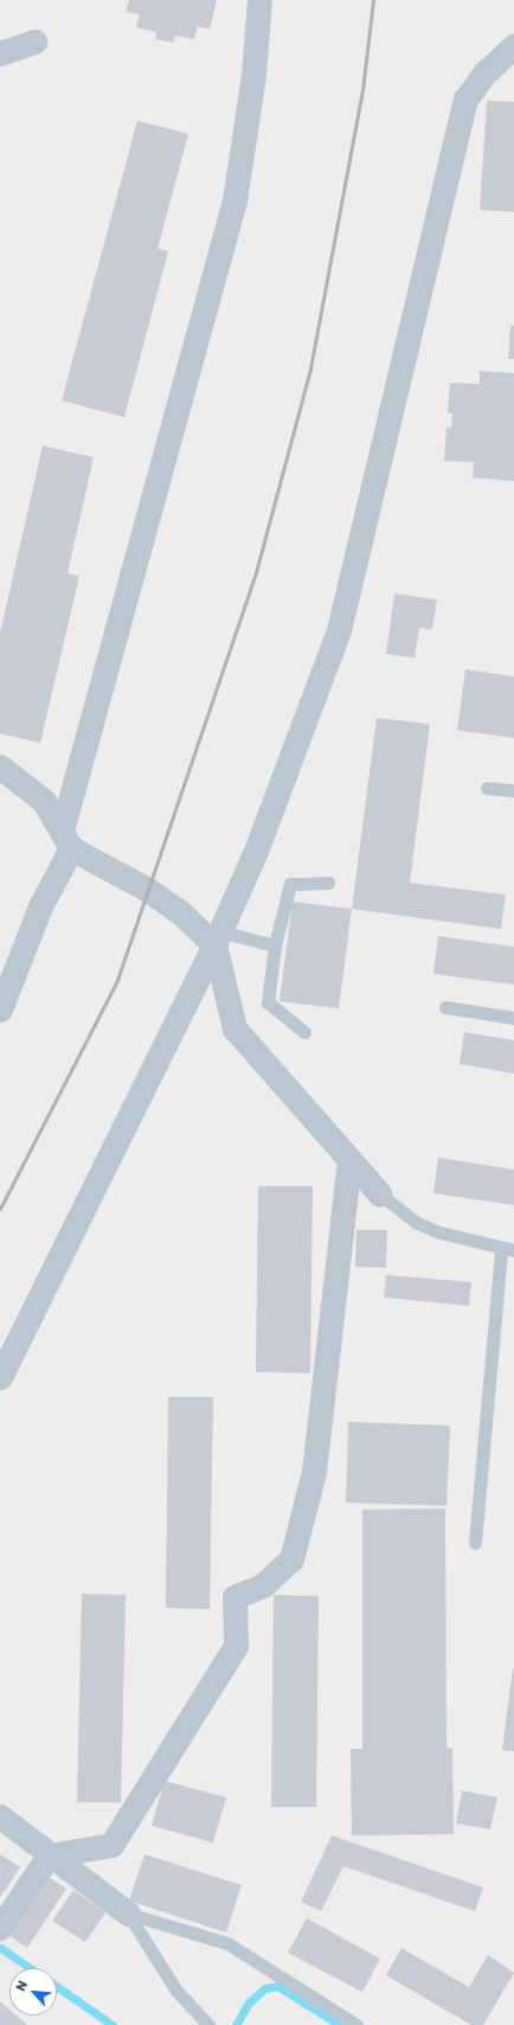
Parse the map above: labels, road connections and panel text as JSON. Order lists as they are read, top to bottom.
{
  "north": "top left"
}
